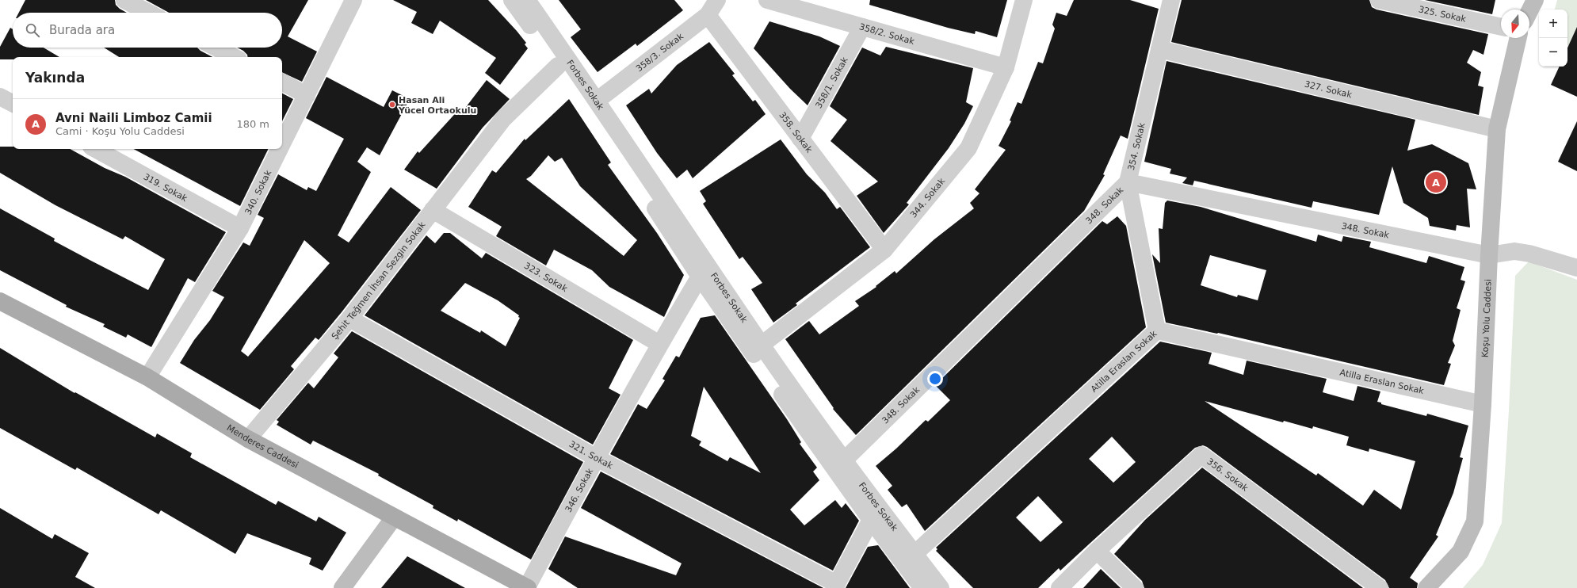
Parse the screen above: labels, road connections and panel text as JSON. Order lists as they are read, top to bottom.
{
  "streets": {
    "main road": ["Koşu Yolu Caddesi", "Menderes Caddesi"],
    "street": [
      "325. Sokak",
      "358/2. Sokak",
      "358/3. Sokak",
      "358/1. Sokak",
      "Forbes Sokak",
      "327. Sokak",
      "358. Sokak",
      "354. Sokak",
      "319. Sokak",
      "340. Sokak",
      "344. Sokak",
      "348. Sokak",
      "323. Sokak",
      "Şehit Teğmen İhsan Sezgin Sokak",
      "Atilla Eraslan Sokak",
      "321. Sokak",
      "356. Sokak",
      "346. Sokak"
    ]
  },
  "crossings": [
    ["358/2. Sokak", "358/1. Sokak"],
    ["358/2. Sokak", "344. Sokak"],
    ["358/3. Sokak", "Forbes Sokak"],
    ["358/3. Sokak", "358. Sokak"],
    ["358/1. Sokak", "358. Sokak"],
    ["Forbes Sokak", "344. Sokak"],
    ["Forbes Sokak", "348. Sokak"],
    ["Forbes Sokak", "Şehit Teğmen İhsan Sezgin Sokak"],
    ["Forbes Sokak", "Atilla Eraslan Sokak"],
    ["Forbes Sokak", "346. Sokak"],
    ["327. Sokak", "354. Sokak"],
    ["327. Sokak", "Koşu Yolu Caddesi"],
    ["358. Sokak", "344. Sokak"],
    ["354. Sokak", "348. Sokak"],
    ["354. Sokak", "Atilla Eraslan Sokak"],
    ["319. Sokak", "340. Sokak"],
    ["340. Sokak", "Menderes Caddesi"],
    ["348. Sokak", "Koşu Yolu Caddesi"],
    ["323. Sokak", "Şehit Teğmen İhsan Sezgin Sokak"],
    ["323. Sokak", "346. Sokak"],
    ["Şehit Teğmen İhsan Sezgin Sokak", "Menderes Caddesi"],
    ["Şehit Teğmen İhsan Sezgin Sokak", "321. Sokak"],
    ["Koşu Yolu Caddesi", "Atilla Eraslan Sokak"],
    ["Menderes Caddesi", "346. Sokak"],
    ["321. Sokak", "346. Sokak"]
  ],
  "places": ["Hasan Ali Yücel Ortaokulu"],
  "north": "bottom",
  "page": {
    "map_buttons": ["+", "−"],
    "search": "Burada ara",
    "heading": "Yakında",
    "list": [
      {
        "mark": "A",
        "name": "Avni Naili Limboz Camii",
        "note": "Cami · Koşu Yolu Caddesi",
        "value": "180 m"
      }
    ],
    "pins": "A"
  }
}
